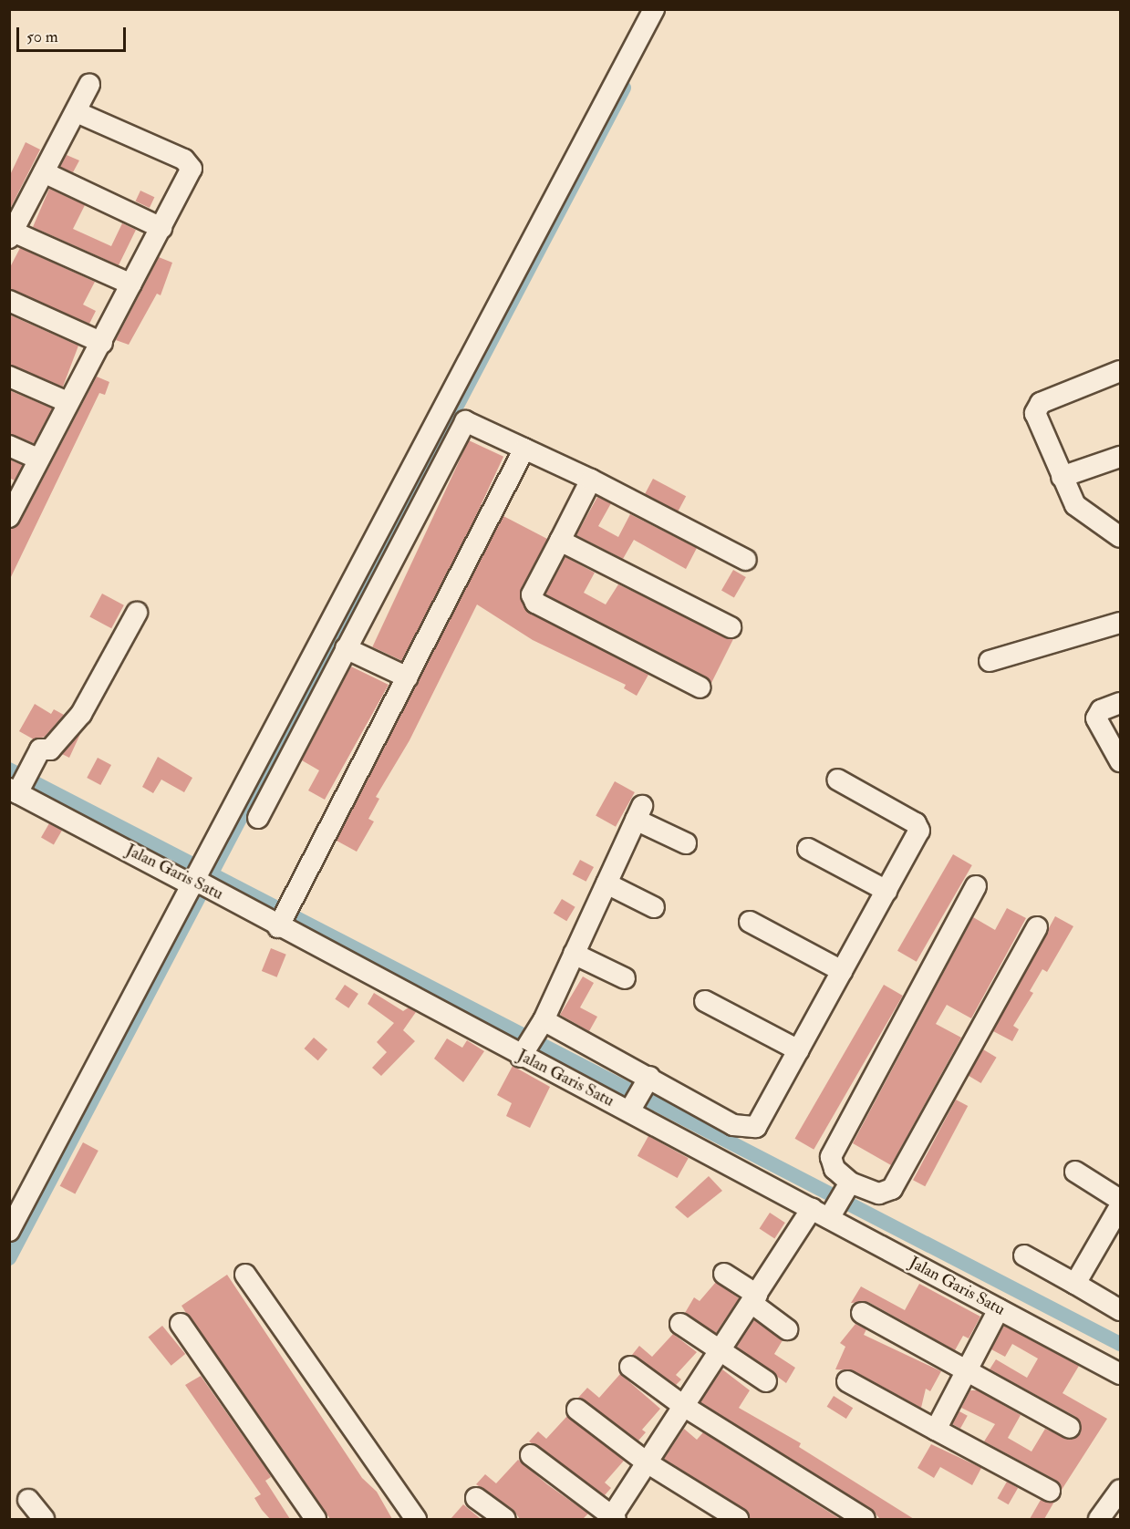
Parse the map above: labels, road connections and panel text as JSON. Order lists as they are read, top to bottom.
{
  "streets": {
    "street": ["Jalan Garis Satu"]
  },
  "scale_bar": "50 m"
}
